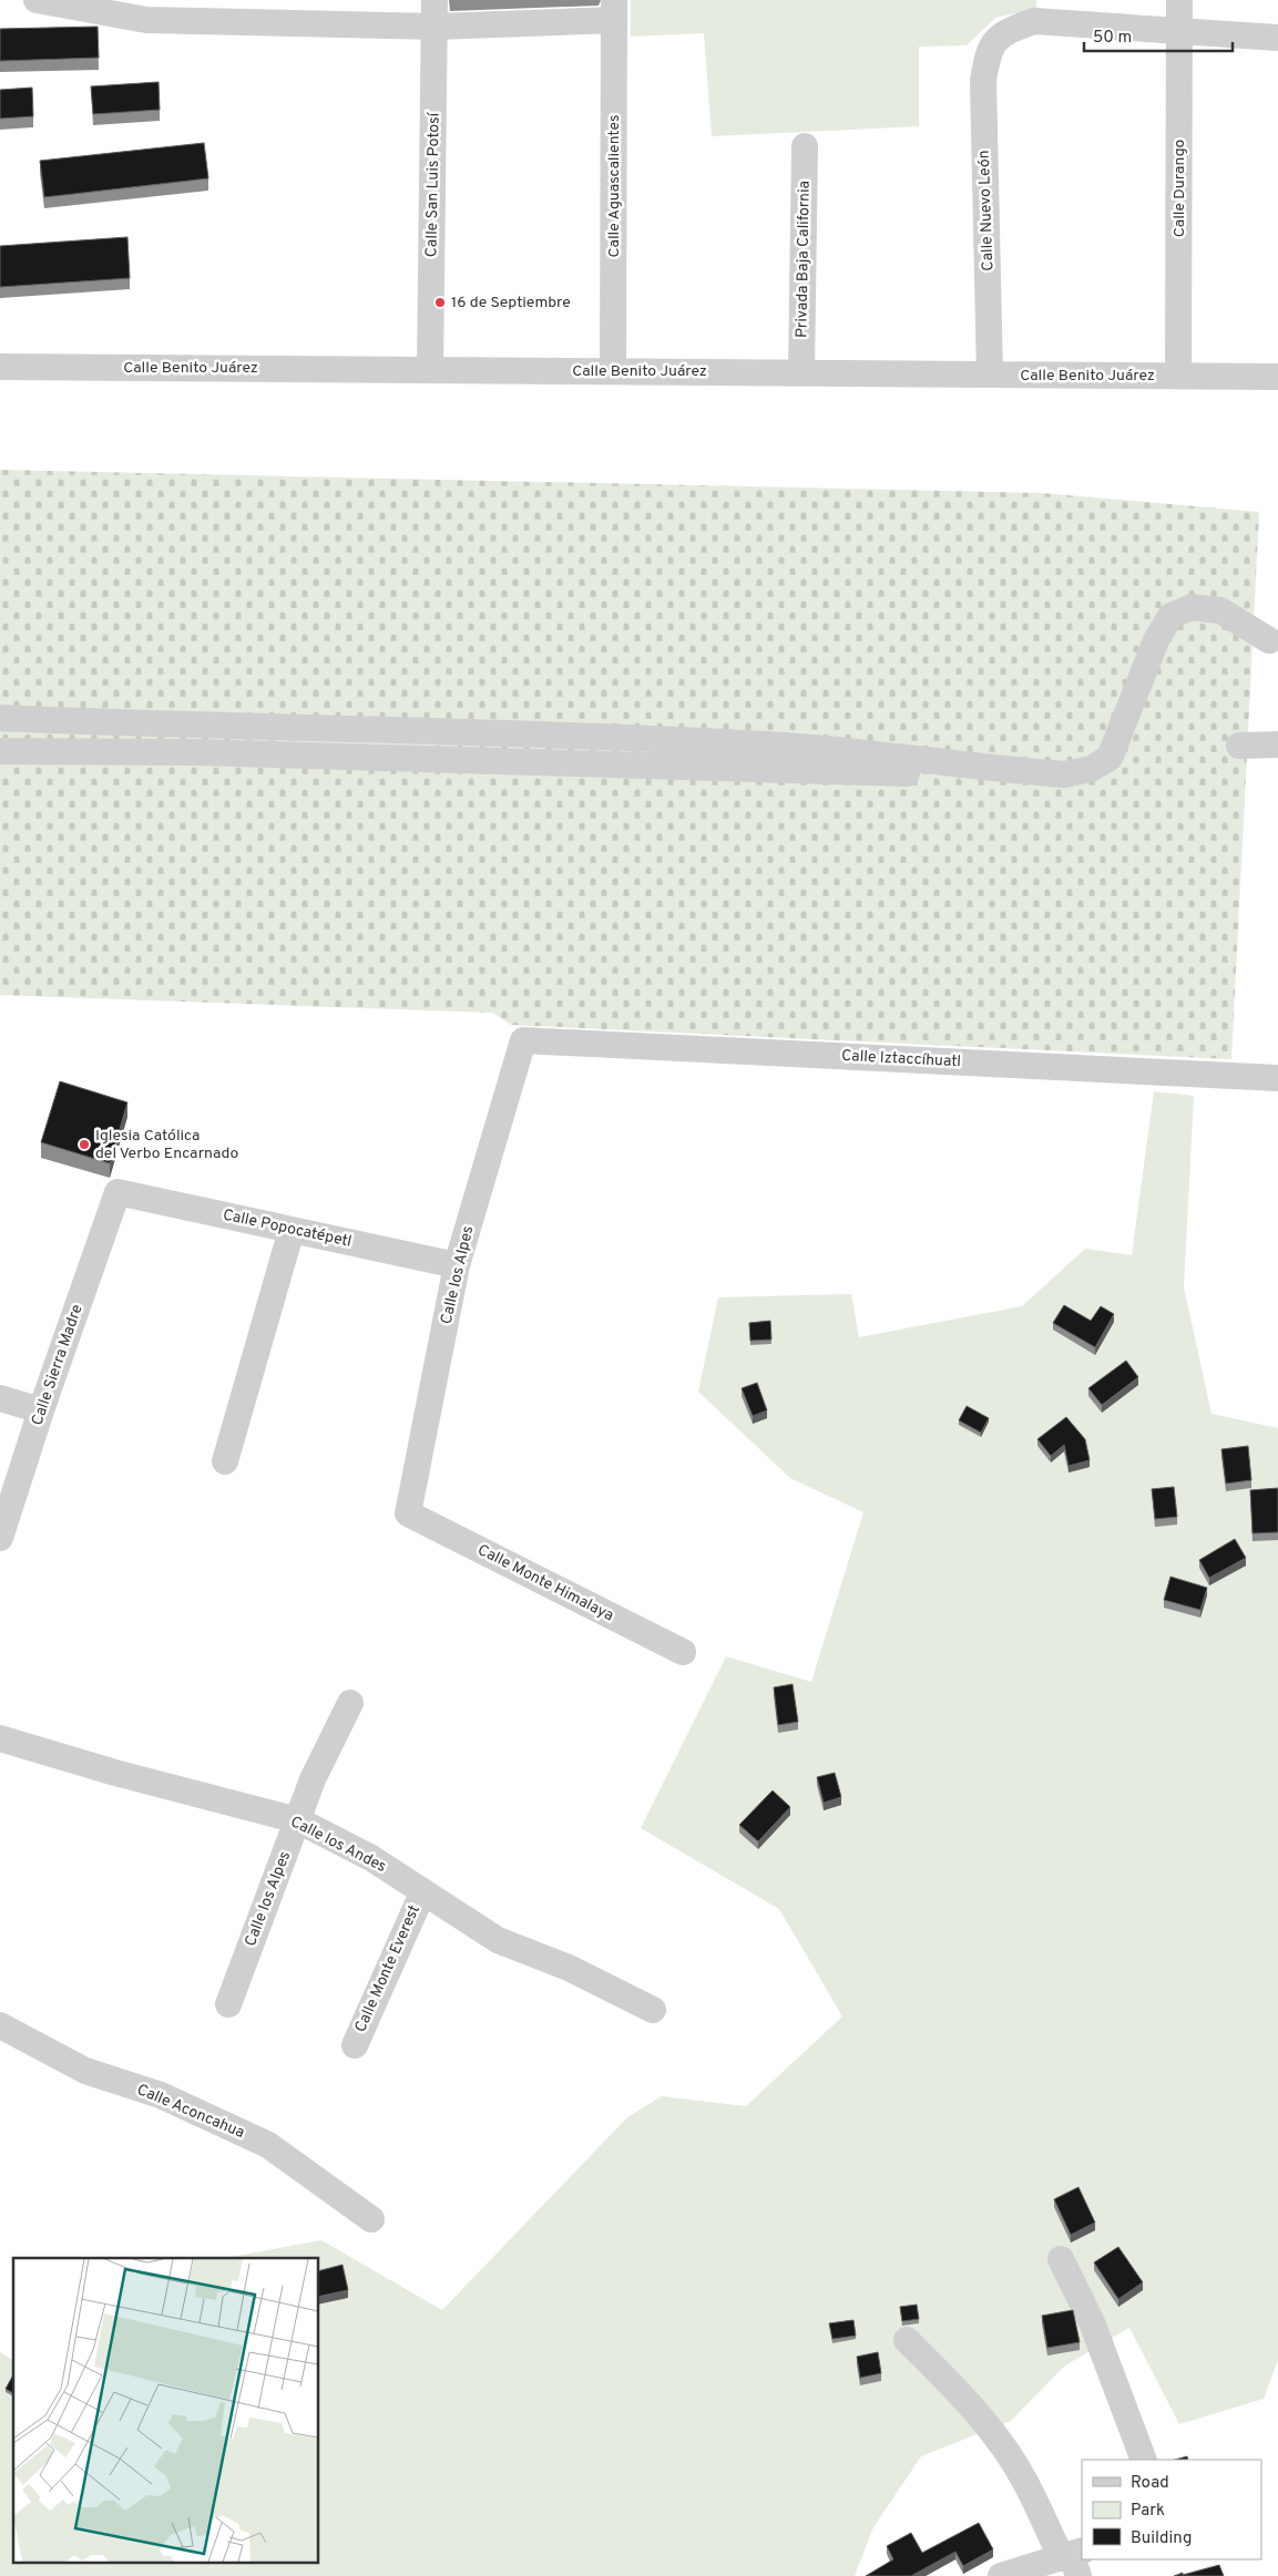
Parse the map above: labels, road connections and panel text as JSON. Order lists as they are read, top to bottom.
{
  "streets": {
    "street": [
      "Calle San Luis Potosí",
      "Calle Aguascalientes",
      "Calle Durango",
      "Calle Nuevo León",
      "Privada Baja California",
      "Calle Benito Juárez",
      "Calle Iztaccíhuatl",
      "Calle Popocatépetl",
      "Calle los Alpes",
      "Calle Sierra Madre",
      "Calle Monte Himalaya",
      "Calle los Andes",
      "Calle Monte Everest",
      "Calle Aconcahua"
    ]
  },
  "crossings": [
    ["Calle San Luis Potosí", "Calle Benito Juárez"],
    ["Calle Aguascalientes", "Calle Benito Juárez"],
    ["Calle Durango", "Calle Nuevo León"],
    ["Calle Durango", "Calle Benito Juárez"],
    ["Calle Nuevo León", "Calle Benito Juárez"],
    ["Privada Baja California", "Calle Benito Juárez"],
    ["Calle Iztaccíhuatl", "Calle los Alpes"],
    ["Calle Popocatépetl", "Calle los Alpes"],
    ["Calle Popocatépetl", "Calle Sierra Madre"],
    ["Calle los Alpes", "Calle Monte Himalaya"],
    ["Calle los Alpes", "Calle los Andes"],
    ["Calle los Andes", "Calle Monte Everest"]
  ],
  "places": ["16 de Septiembre", "Iglesia Católica del Verbo Encarnado"],
  "legend": ["Road", "Park", "Building"],
  "scale_bar": "50 m"
}
